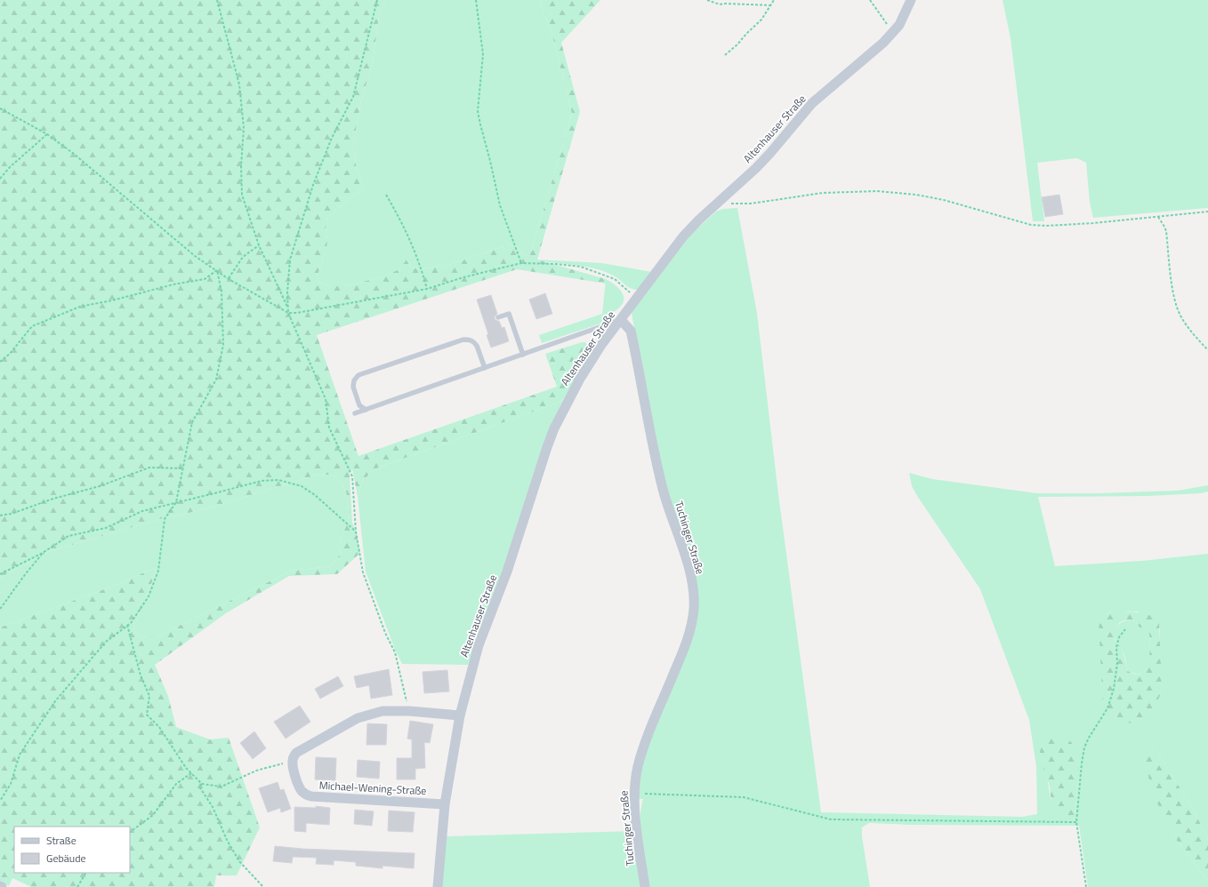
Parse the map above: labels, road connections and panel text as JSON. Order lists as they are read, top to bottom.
{
  "streets": {
    "street": ["Altenhauser Straße", "Tuchinger Straße", "Michael-Wening-Straße"]
  },
  "crossings": [
    ["Altenhauser Straße", "Tuchinger Straße"],
    ["Altenhauser Straße", "Michael-Wening-Straße"]
  ],
  "legend": ["Straße", "Gebäude"]
}
